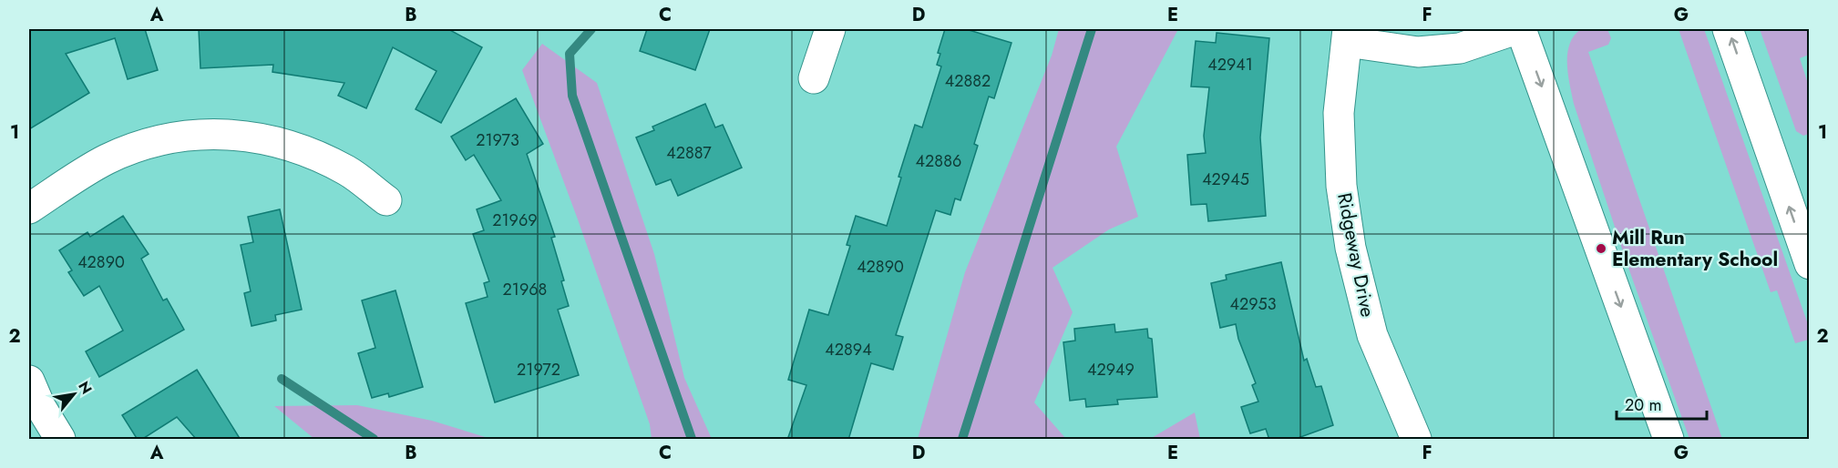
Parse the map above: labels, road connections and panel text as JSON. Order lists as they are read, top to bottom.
{
  "streets": {
    "street": ["Ridgeway Drive"]
  },
  "places": ["Mill Run Elementary School"],
  "house_numbers": [
    "42941",
    "42882",
    "21973",
    "42887",
    "42886",
    "42945",
    "21969",
    "42890",
    "42890",
    "21968",
    "42953",
    "42894",
    "21972",
    "42949"
  ],
  "scale_bar": "20 m",
  "north": "top right",
  "grid": {
    "columns": [
      "A",
      "B",
      "C",
      "D",
      "E",
      "F",
      "G"
    ],
    "rows": ["1", "2"]
  }
}
